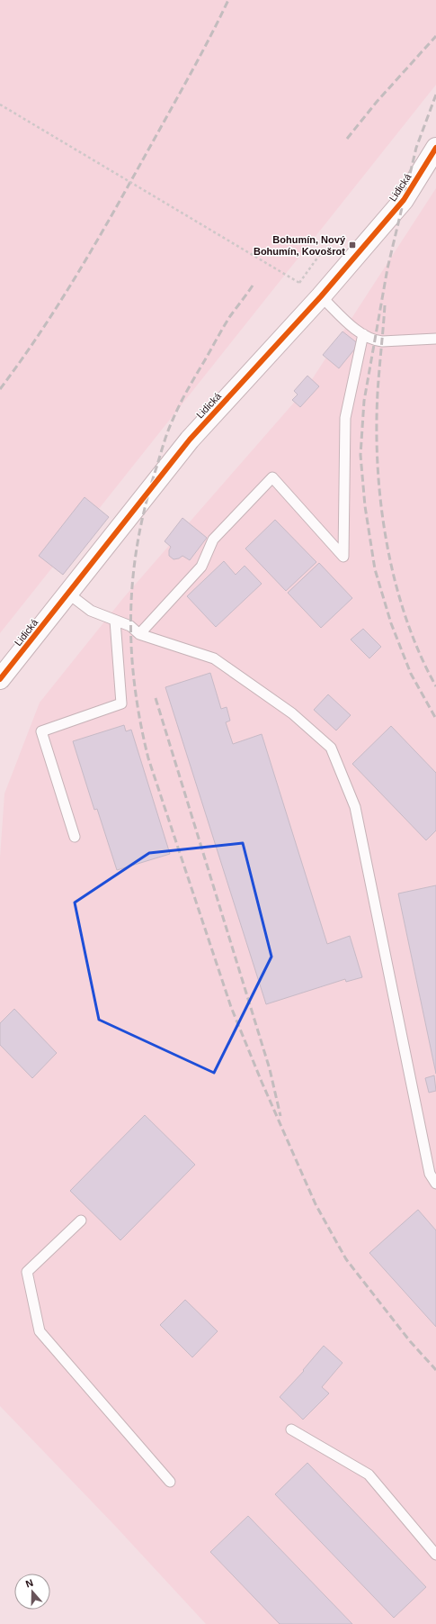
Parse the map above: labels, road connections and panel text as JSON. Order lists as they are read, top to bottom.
{
  "streets": {
    "street": ["Lidická"]
  },
  "places": {
    "transit": ["Bohumín, Nový Bohumín, Kovošrot"]
  },
  "north": "top"
}
